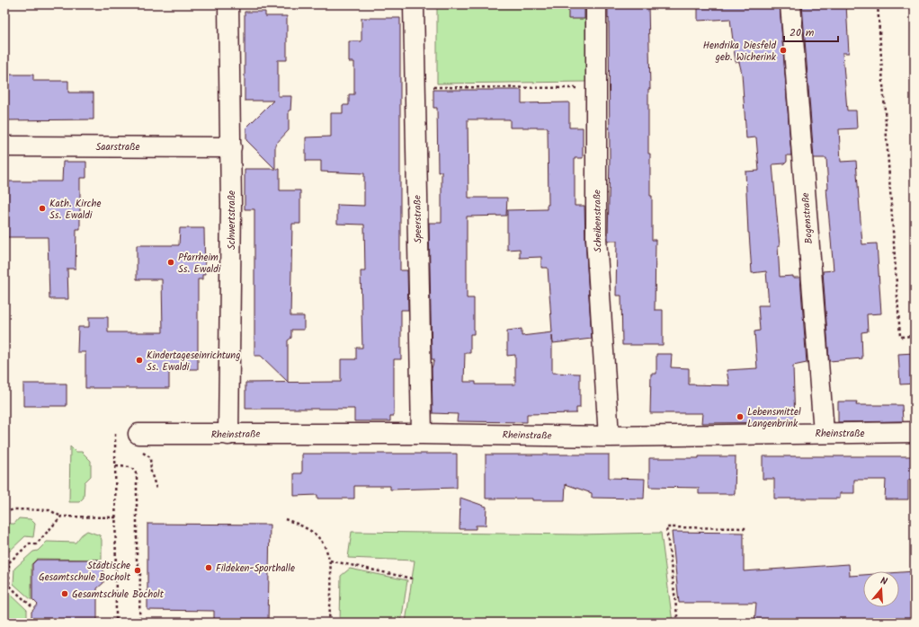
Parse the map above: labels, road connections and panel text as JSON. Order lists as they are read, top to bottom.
{
  "streets": {
    "street": [
      "Saarstraße",
      "Bogenstraße",
      "Speerstraße",
      "Schwertstraße",
      "Scheibenstraße",
      "Rheinstraße"
    ]
  },
  "crossings": [
    ["Saarstraße", "Schwertstraße"],
    ["Bogenstraße", "Rheinstraße"],
    ["Speerstraße", "Rheinstraße"],
    ["Schwertstraße", "Rheinstraße"],
    ["Scheibenstraße", "Rheinstraße"]
  ],
  "places": [
    "Hendrika Diesfeld geb. Wicherink",
    "Kath. Kirche Ss. Ewaldi",
    "Pfarrheim Ss. Ewaldi",
    "Kindertageseinrichtung Ss. Ewaldi",
    "Lebensmittel Langenbrink",
    "Fildeken-Sporthalle",
    "Städtische Gesamtschule Bocholt",
    "Gesamtschule Bocholt"
  ],
  "scale_bar": "20 m",
  "north": "top"
}
